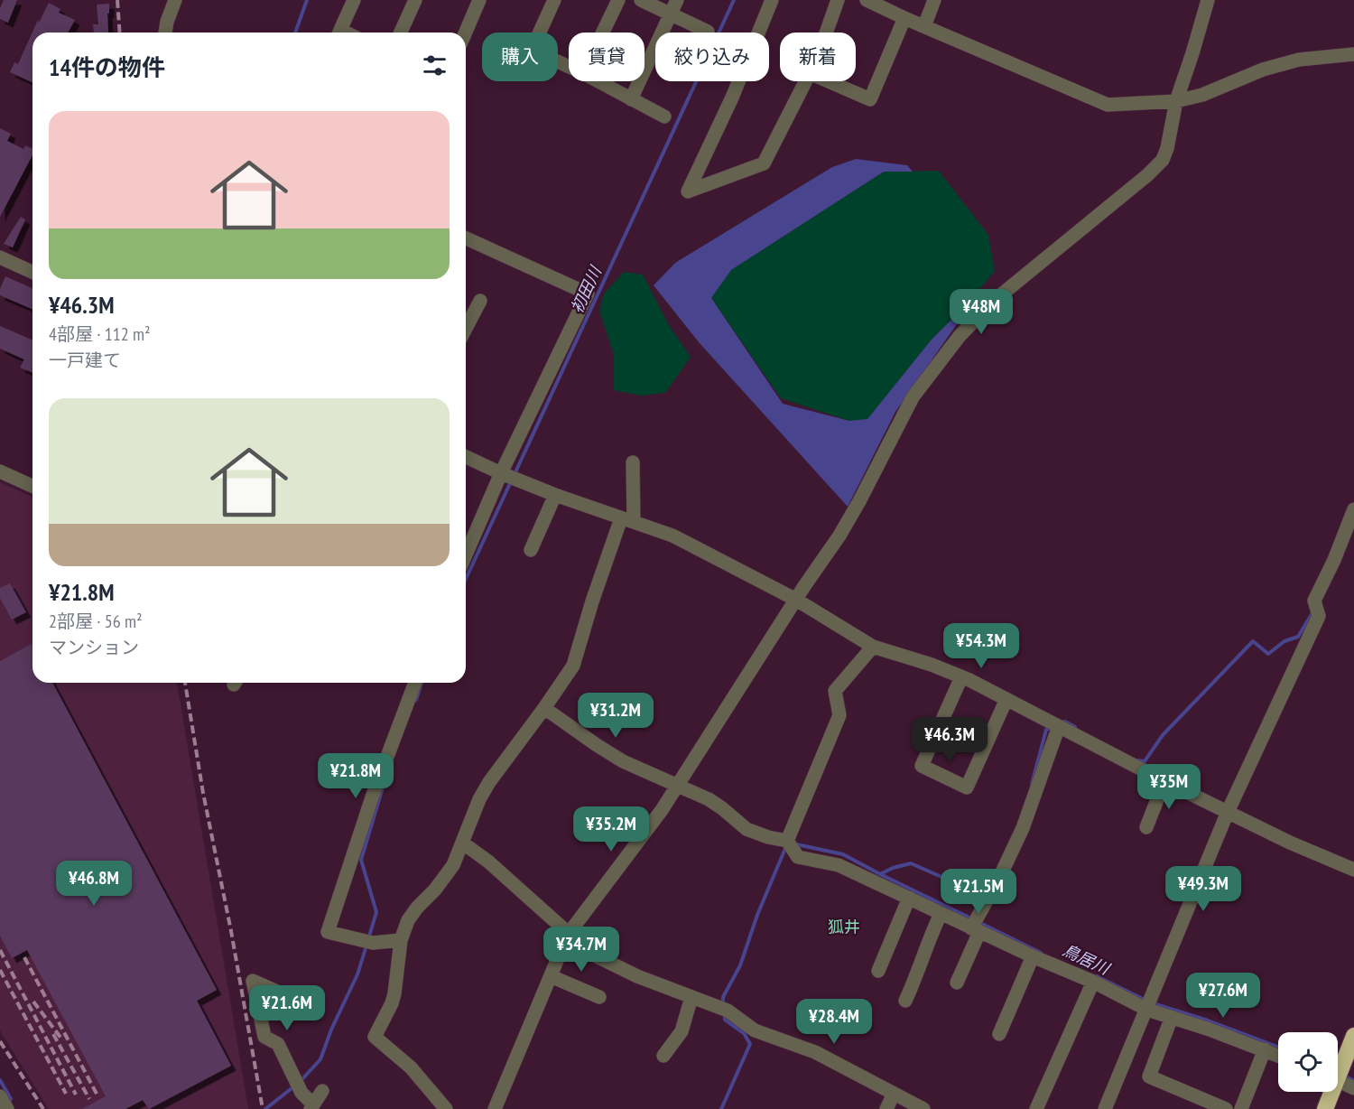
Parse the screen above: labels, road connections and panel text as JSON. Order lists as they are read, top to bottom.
{
  "districts": ["狐井"],
  "water": ["初田川", "鳥居川"],
  "page": {
    "chip": [
      "購入",
      "賃貸",
      "絞り込み",
      "新着"
    ],
    "heading": "14件の物件",
    "list": [
      {
        "name": "¥46.3M",
        "note": "4部屋 · 112 m² · 一戸建て"
      },
      {
        "name": "¥21.8M",
        "note": "2部屋 · 56 m² · マンション"
      }
    ],
    "price": [
      "¥48M",
      "¥54.3M",
      "¥31.2M",
      "¥46.3M",
      "¥21.8M",
      "¥35M",
      "¥35.2M",
      "¥46.8M",
      "¥49.3M",
      "¥21.5M",
      "¥34.7M",
      "¥27.6M",
      "¥21.6M",
      "¥28.4M"
    ]
  }
}
